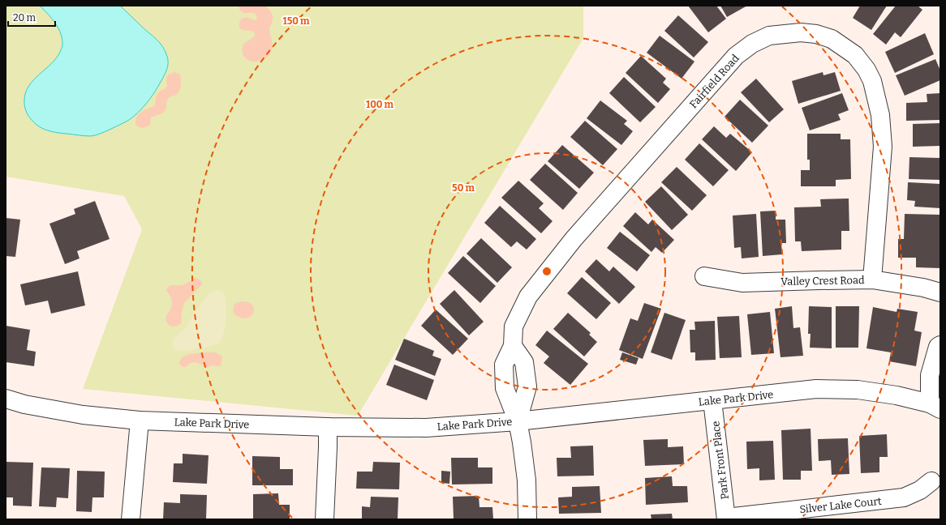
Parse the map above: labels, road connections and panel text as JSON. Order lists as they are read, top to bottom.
{
  "streets": {
    "street": [
      "Fairfield Road",
      "Valley Crest Road",
      "Lake Park Drive",
      "Park Front Place",
      "Silver Lake Court"
    ]
  },
  "crossings": [
    ["Fairfield Road", "Valley Crest Road"],
    ["Fairfield Road", "Lake Park Drive"],
    ["Lake Park Drive", "Park Front Place"],
    ["Park Front Place", "Silver Lake Court"]
  ],
  "scale_bar": "20 m",
  "rings": ["150 m", "100 m", "50 m"]
}
